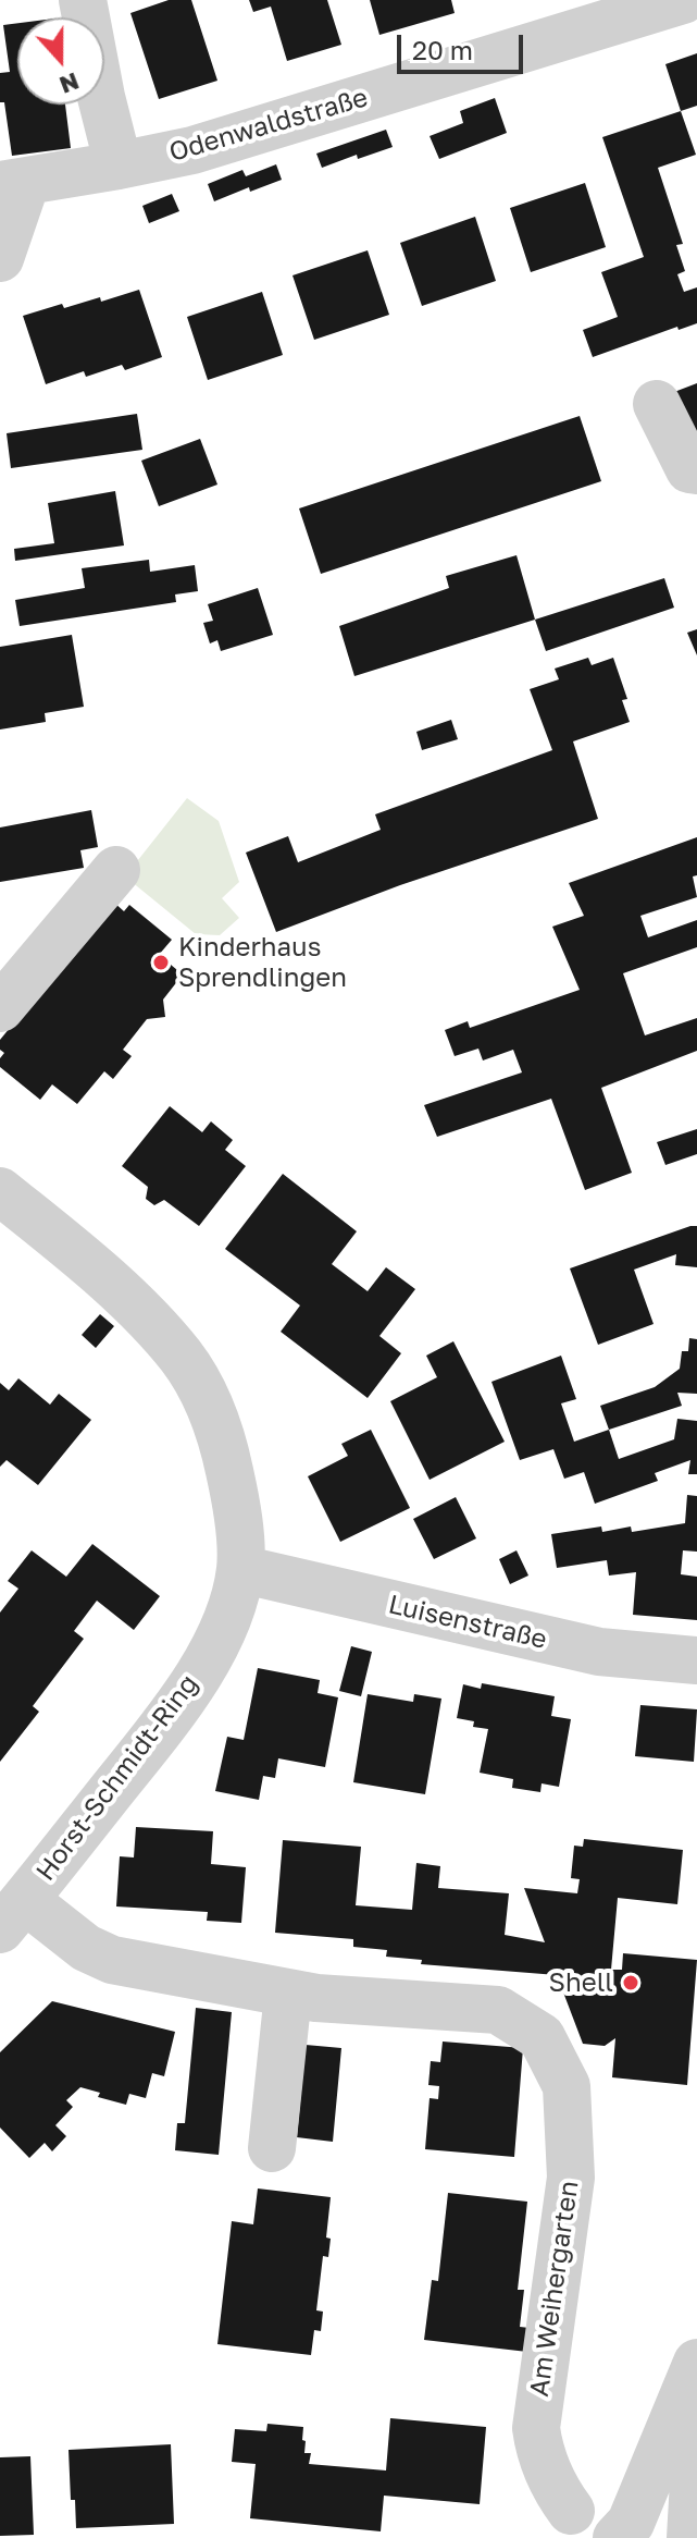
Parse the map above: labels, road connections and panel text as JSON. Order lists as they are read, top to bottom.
{
  "streets": {
    "street": [
      "Odenwaldstraße",
      "Luisenstraße",
      "Horst-Schmidt-Ring",
      "Am Weihergarten"
    ]
  },
  "crossings": [
    ["Luisenstraße", "Horst-Schmidt-Ring"],
    ["Horst-Schmidt-Ring", "Am Weihergarten"]
  ],
  "places": ["Kinderhaus Sprendlingen", "Shell"],
  "scale_bar": "20 m",
  "north": "bottom"
}
